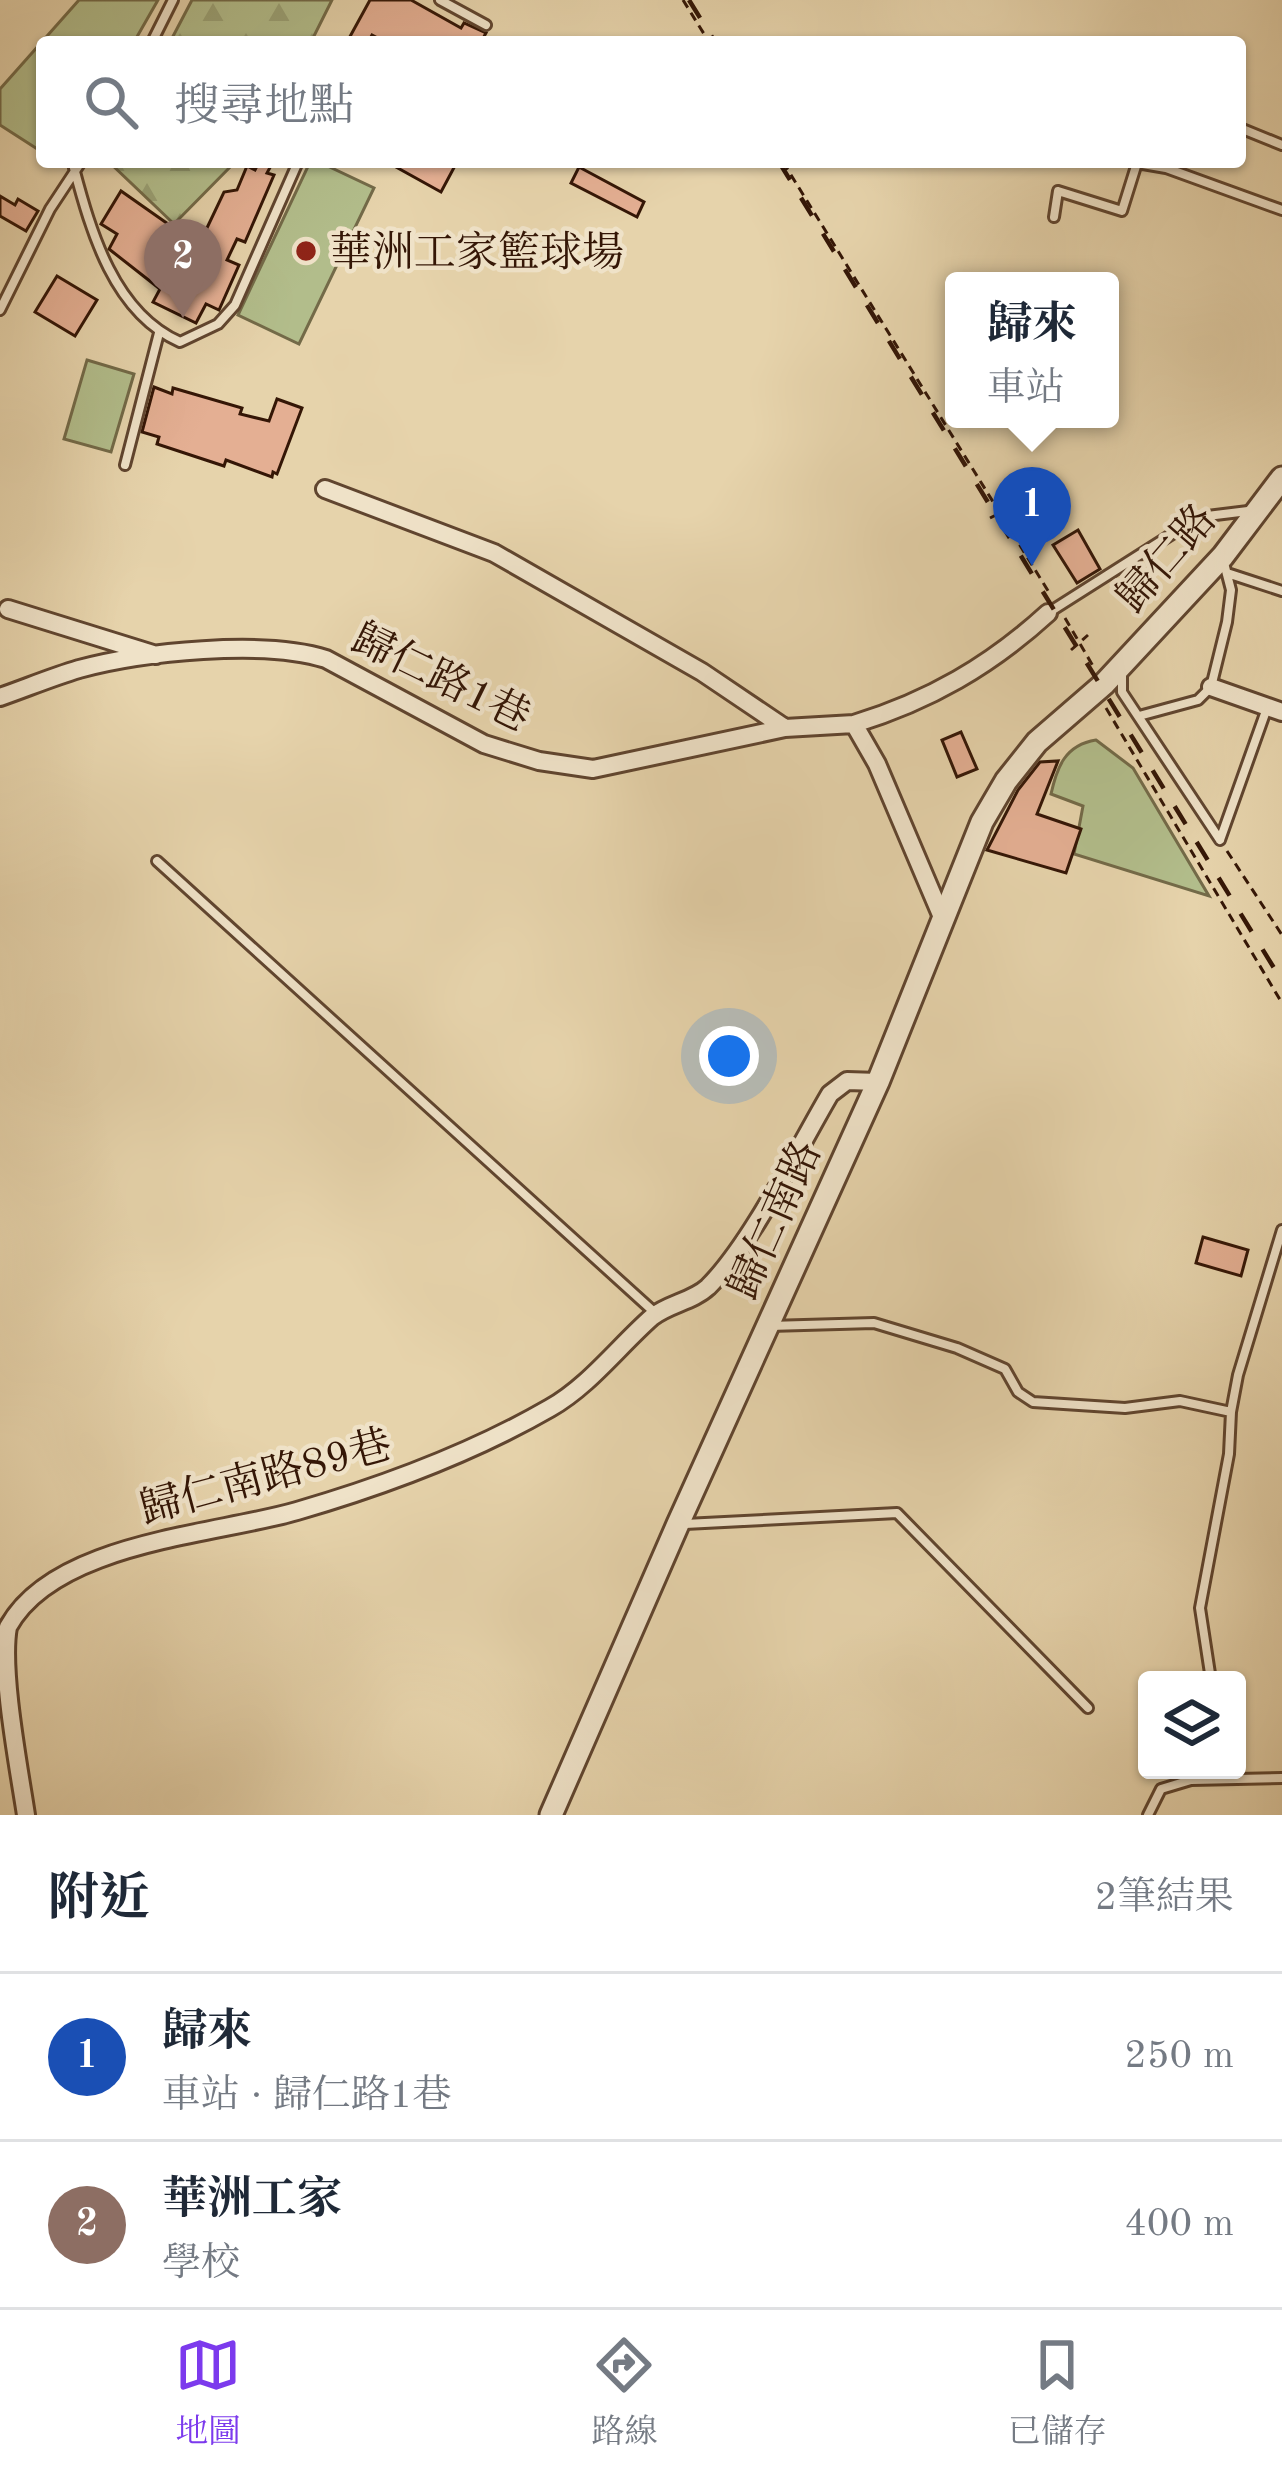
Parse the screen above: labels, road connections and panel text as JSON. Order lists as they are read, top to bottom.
{
  "streets": {
    "street": [
      "歸仁路",
      "歸仁路1巷",
      "歸仁南路",
      "歸仁南路89巷"
    ]
  },
  "crossings": [
    ["歸仁路", "歸仁路1巷"],
    ["歸仁路", "歸仁南路"],
    ["歸仁南路", "歸仁南路89巷"]
  ],
  "places": ["華洲工家籃球場"],
  "page": {
    "search": "搜尋地點",
    "pins": ["2", "1"],
    "popup": ["歸來", "車站"],
    "heading": ["附近", "2筆結果"],
    "list": [
      {
        "mark": "1",
        "name": "歸來",
        "note": "車站 · 歸仁路1巷",
        "value": "250 m"
      },
      {
        "mark": "2",
        "name": "華洲工家",
        "note": "學校",
        "value": "400 m"
      }
    ],
    "nav": ["地圖", "路線", "已儲存"]
  }
}
